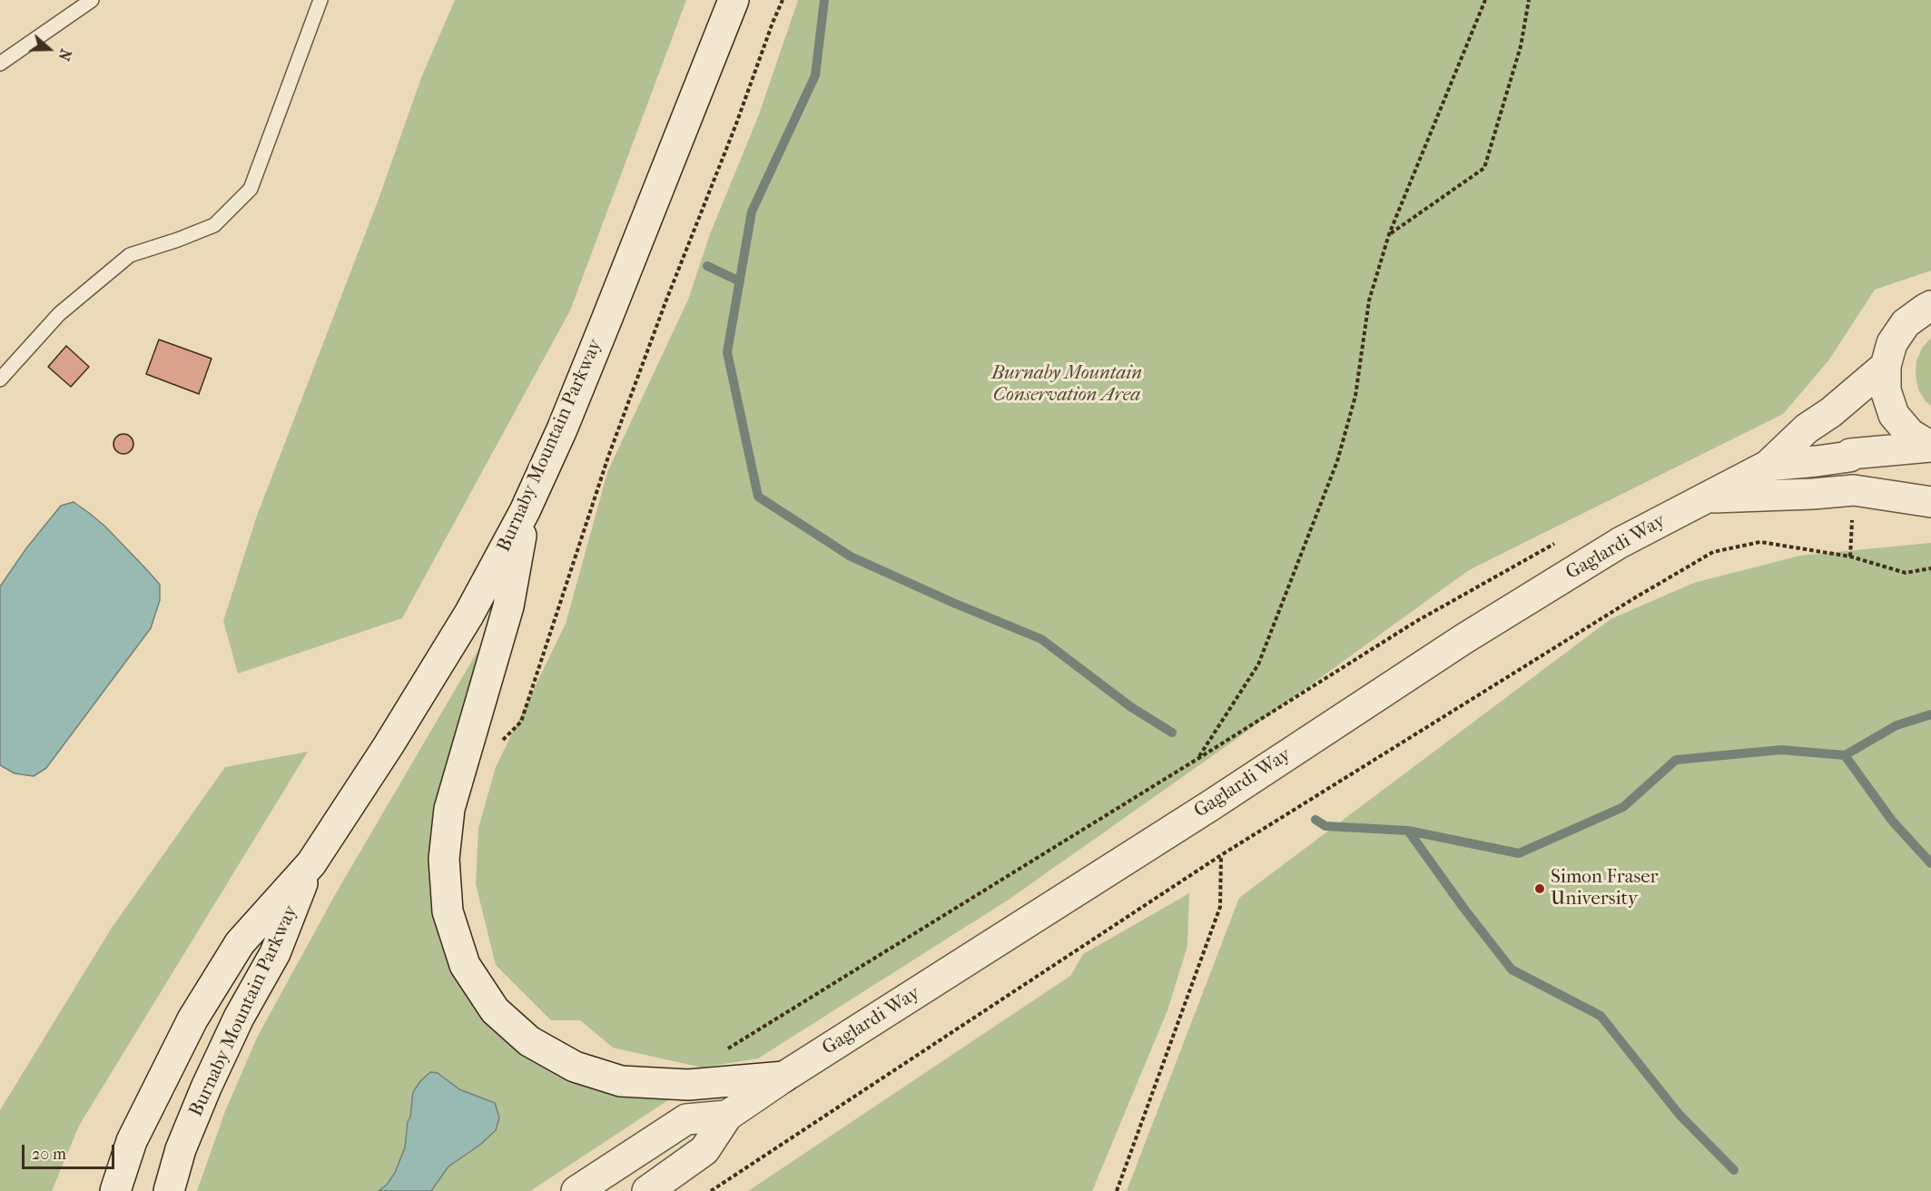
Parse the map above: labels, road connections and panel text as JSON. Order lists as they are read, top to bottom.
{
  "streets": {
    "main road": ["Burnaby Mountain Parkway", "Gaglardi Way"]
  },
  "parks": ["Burnaby Mountain Conservation Area"],
  "places": ["Simon Fraser University"],
  "scale_bar": "20 m",
  "north": "right"
}
